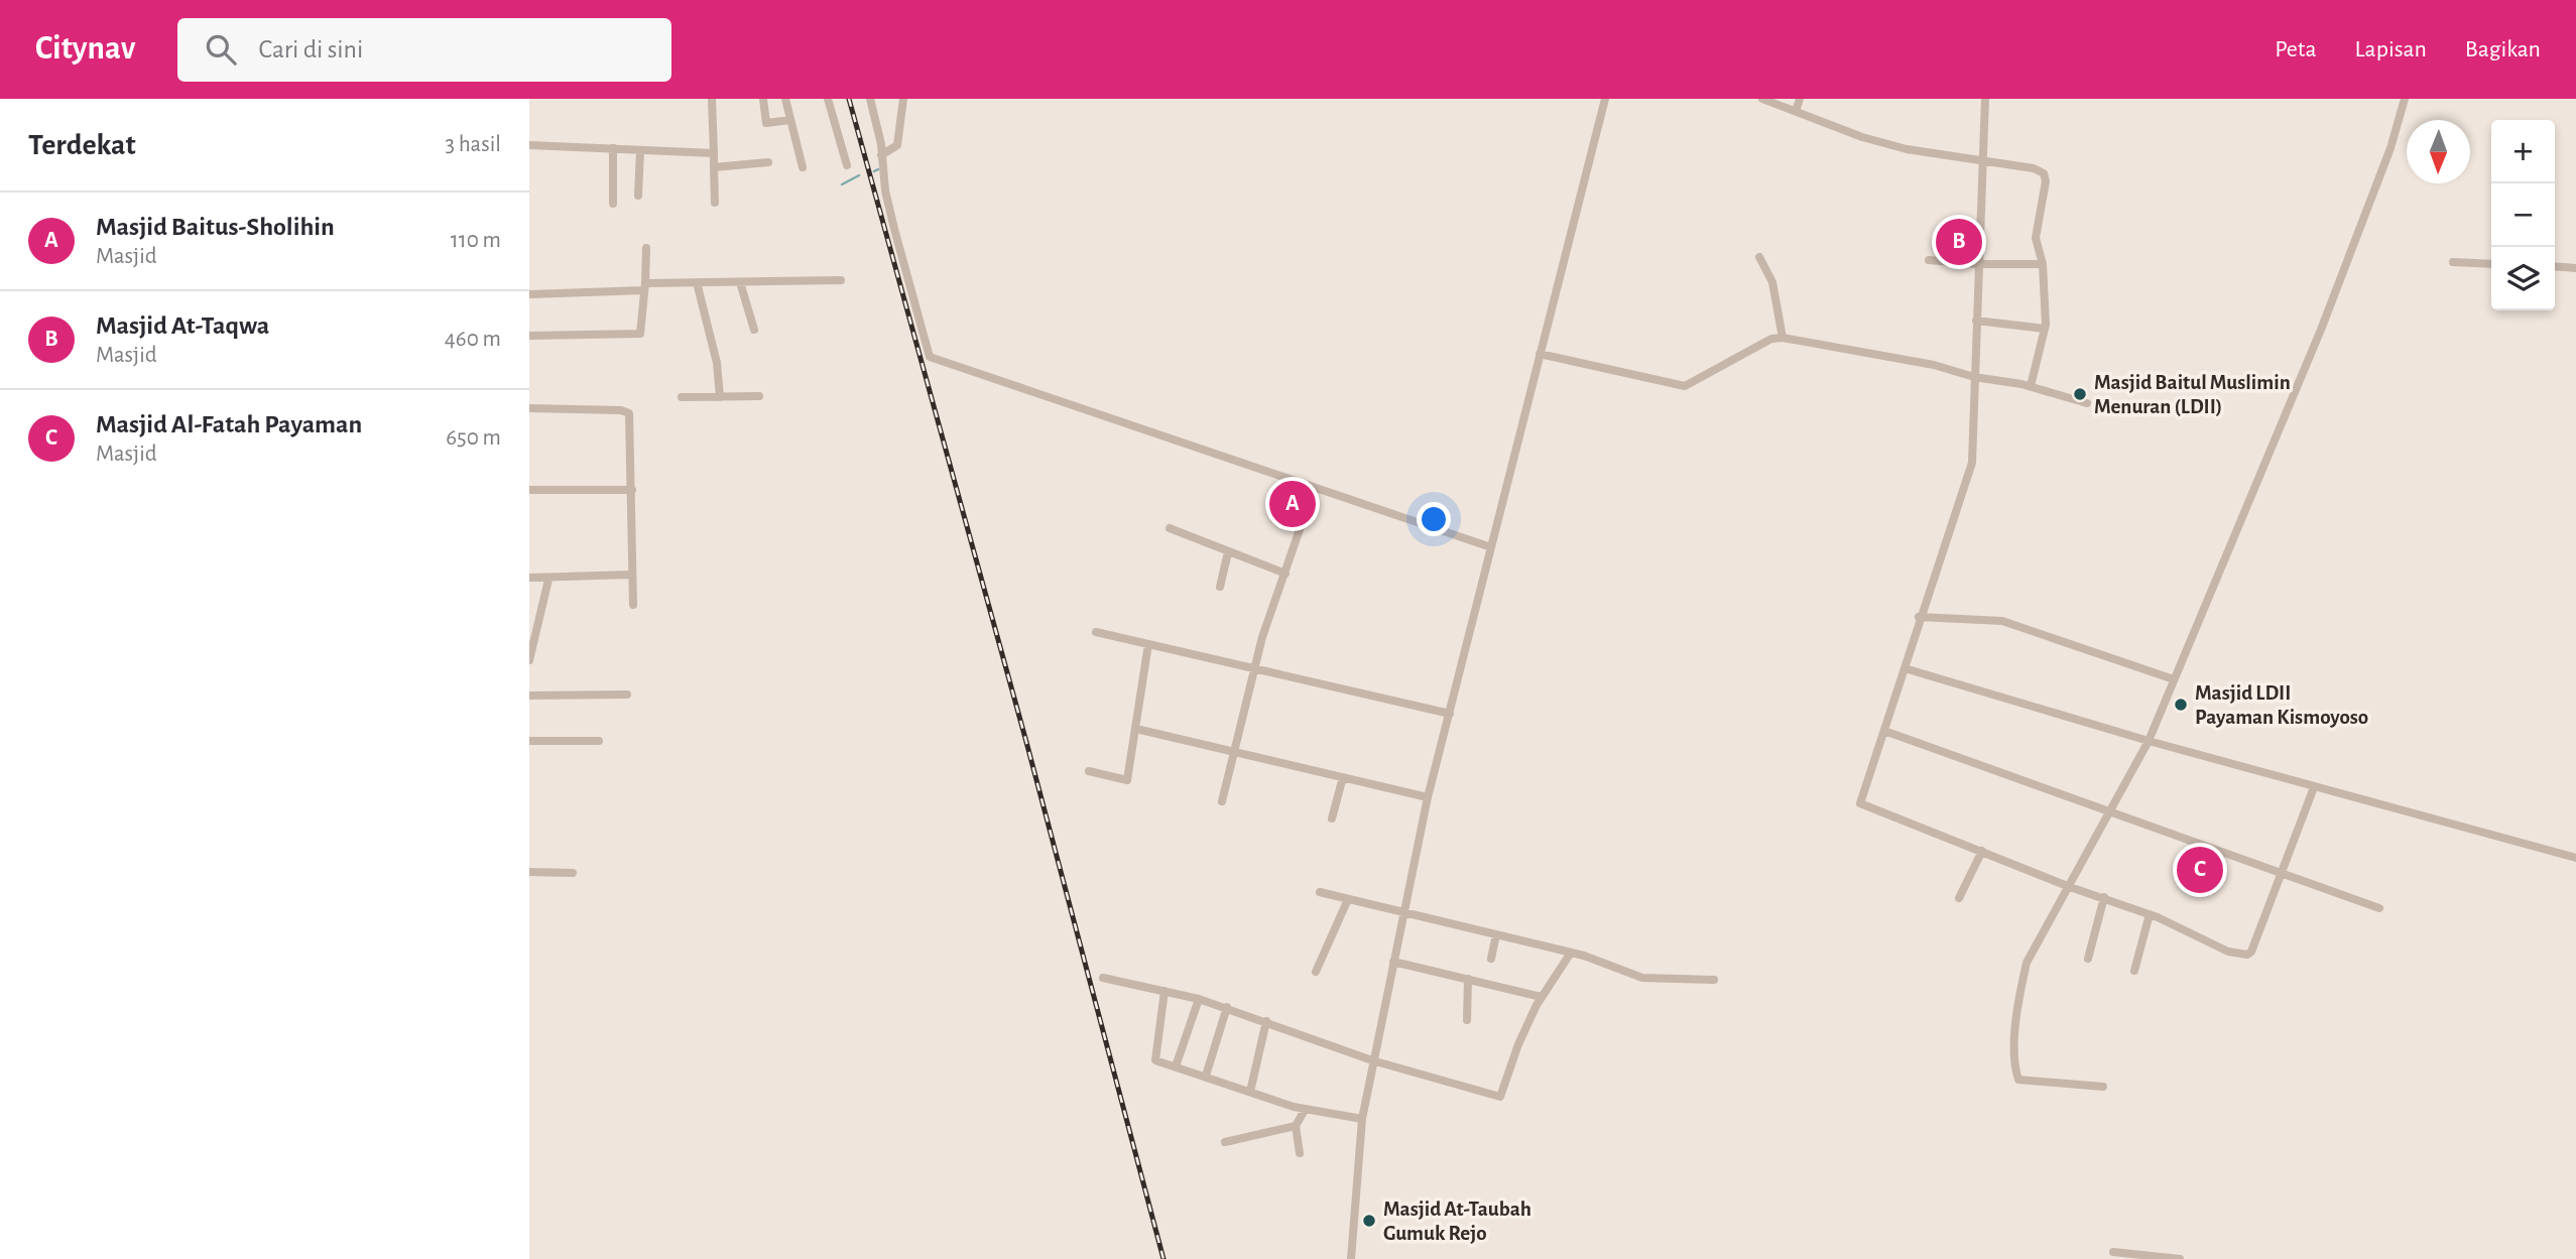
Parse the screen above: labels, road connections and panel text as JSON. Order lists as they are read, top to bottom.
{
  "places": ["Masjid Baitul Muslimin Menuran (LDII)", "Masjid LDII Payaman Kismoyoso", "Masjid At-Taubah Gumuk Rejo"],
  "north": "bottom",
  "page": {
    "header": "Citynav",
    "search": "Cari di sini",
    "nav": ["Peta", "Lapisan", "Bagikan"],
    "heading": ["Terdekat", "3 hasil"],
    "map_buttons": ["+", "−"],
    "list": [
      {
        "mark": "A",
        "name": "Masjid Baitus-Sholihin",
        "note": "Masjid",
        "value": "110 m"
      },
      {
        "mark": "B",
        "name": "Masjid At-Taqwa",
        "note": "Masjid",
        "value": "460 m"
      },
      {
        "mark": "C",
        "name": "Masjid Al-Fatah Payaman",
        "note": "Masjid",
        "value": "650 m"
      }
    ],
    "pins": ["B", "A", "C"]
  }
}
